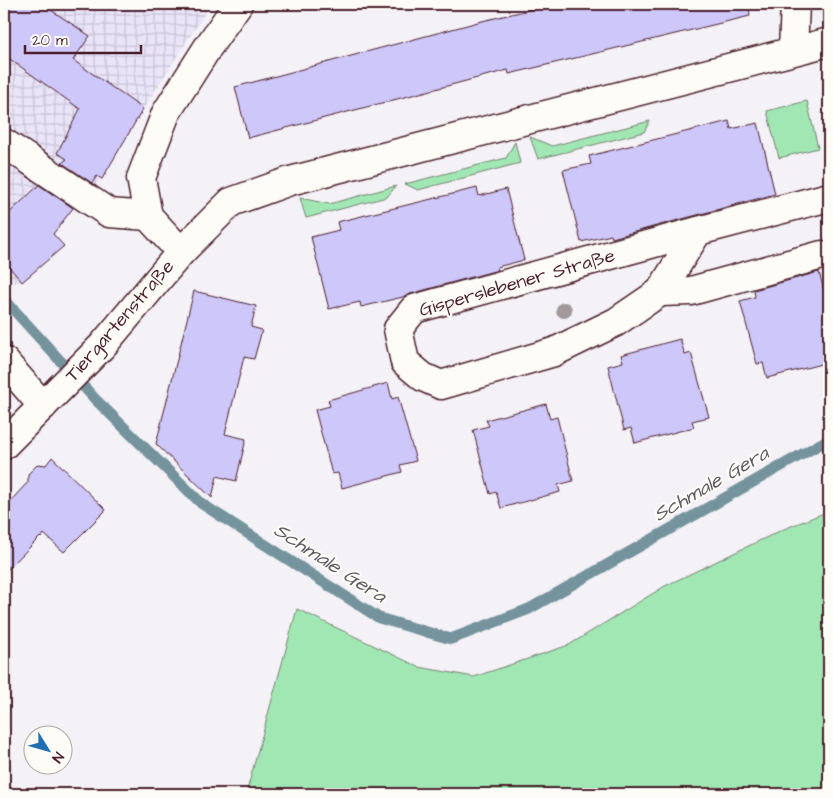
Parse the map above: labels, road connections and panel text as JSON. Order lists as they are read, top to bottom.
{
  "streets": {
    "street": ["Gisperslebener Straße", "Tiergartenstraße"]
  },
  "water": ["Schmale Gera"],
  "scale_bar": "20 m",
  "north": "bottom right"
}
